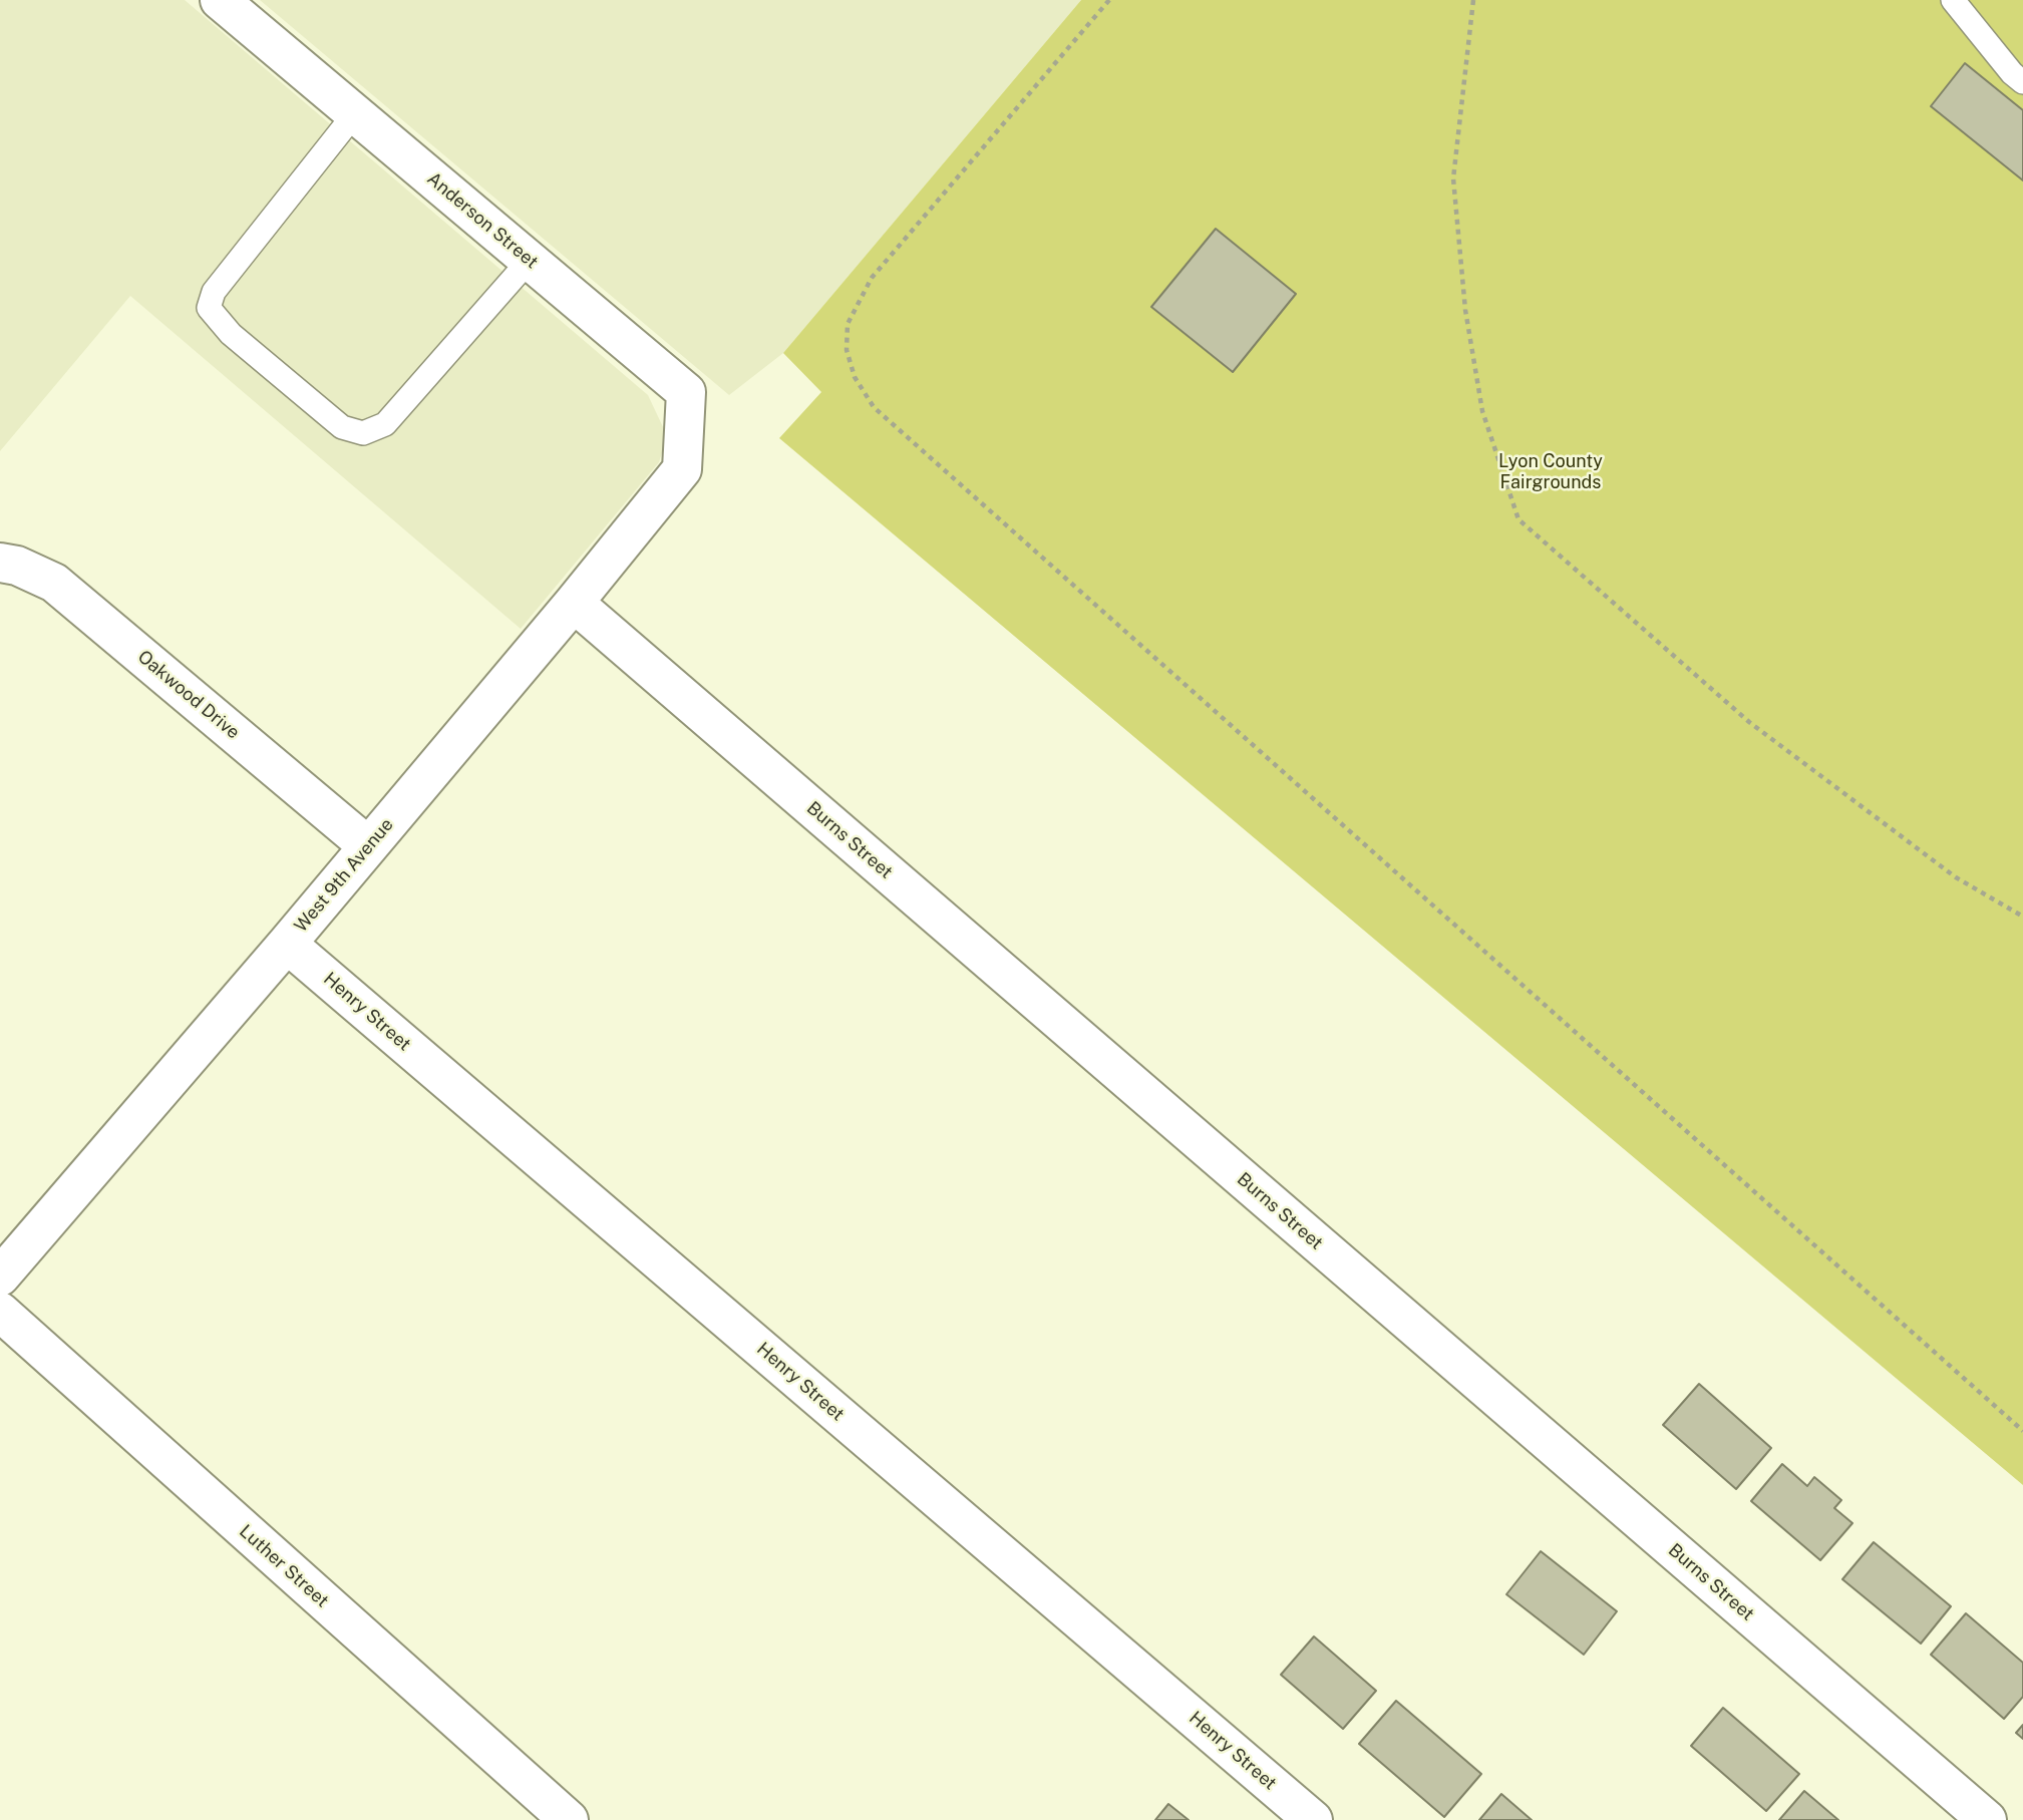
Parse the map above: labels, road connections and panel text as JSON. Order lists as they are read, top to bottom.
{
  "streets": {
    "street": [
      "Anderson Street",
      "Oakwood Drive",
      "Burns Street",
      "West 9th Avenue",
      "Henry Street",
      "Luther Street"
    ]
  },
  "crossings": [
    ["Anderson Street", "West 9th Avenue"],
    ["Oakwood Drive", "West 9th Avenue"],
    ["Burns Street", "West 9th Avenue"],
    ["West 9th Avenue", "Henry Street"]
  ],
  "parks": ["Lyon County Fairgrounds"]
}
